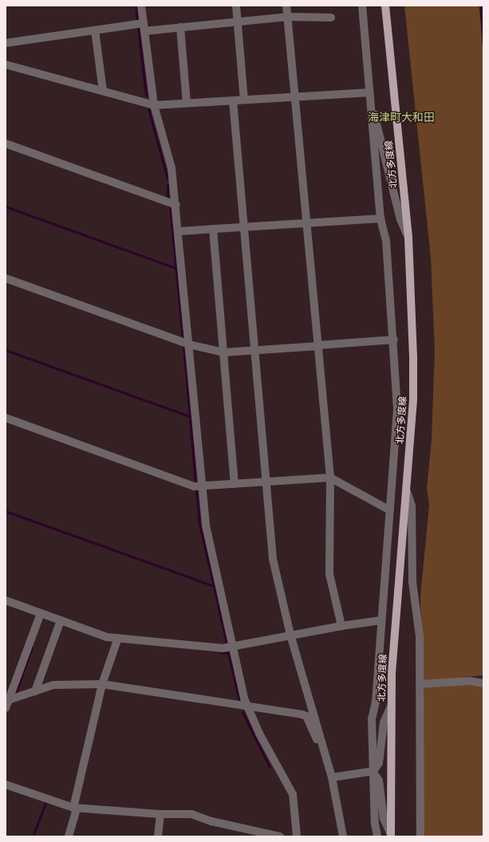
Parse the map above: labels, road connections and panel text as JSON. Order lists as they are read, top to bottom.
{
  "streets": {
    "main road": ["北方多度線"]
  },
  "districts": ["海津町大和田"]
}
